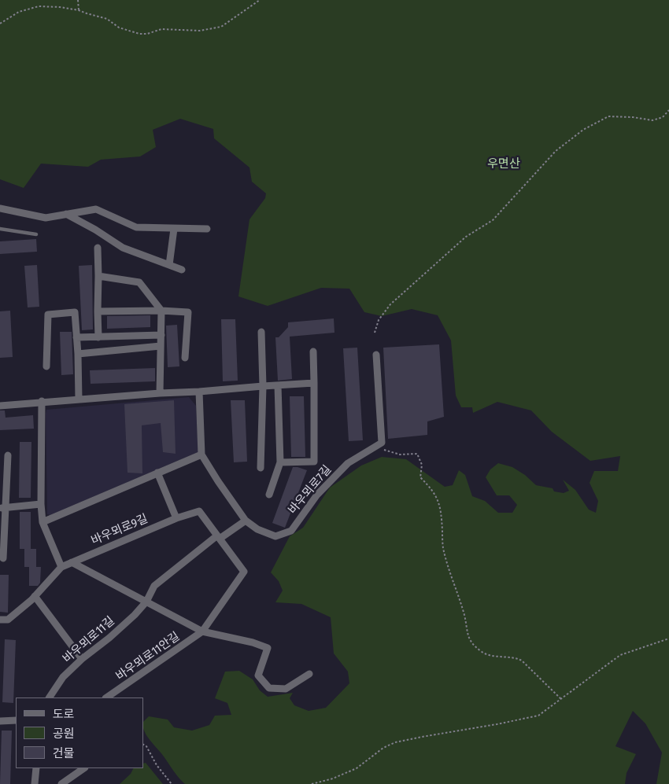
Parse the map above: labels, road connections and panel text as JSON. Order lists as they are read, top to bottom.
{
  "streets": {
    "street": [
      "바우뫼로7길",
      "바우뫼로9길",
      "바우뫼로11길",
      "바우뫼로11안길"
    ]
  },
  "crossings": [
    ["바우뫼로7길", "바우뫼로11길"],
    ["바우뫼로9길", "바우뫼로11길"],
    ["바우뫼로9길", "바우뫼로11안길"],
    ["바우뫼로11길", "바우뫼로11안길"]
  ],
  "parks": ["우면산"],
  "legend": ["도로", "공원", "건물"]
}
